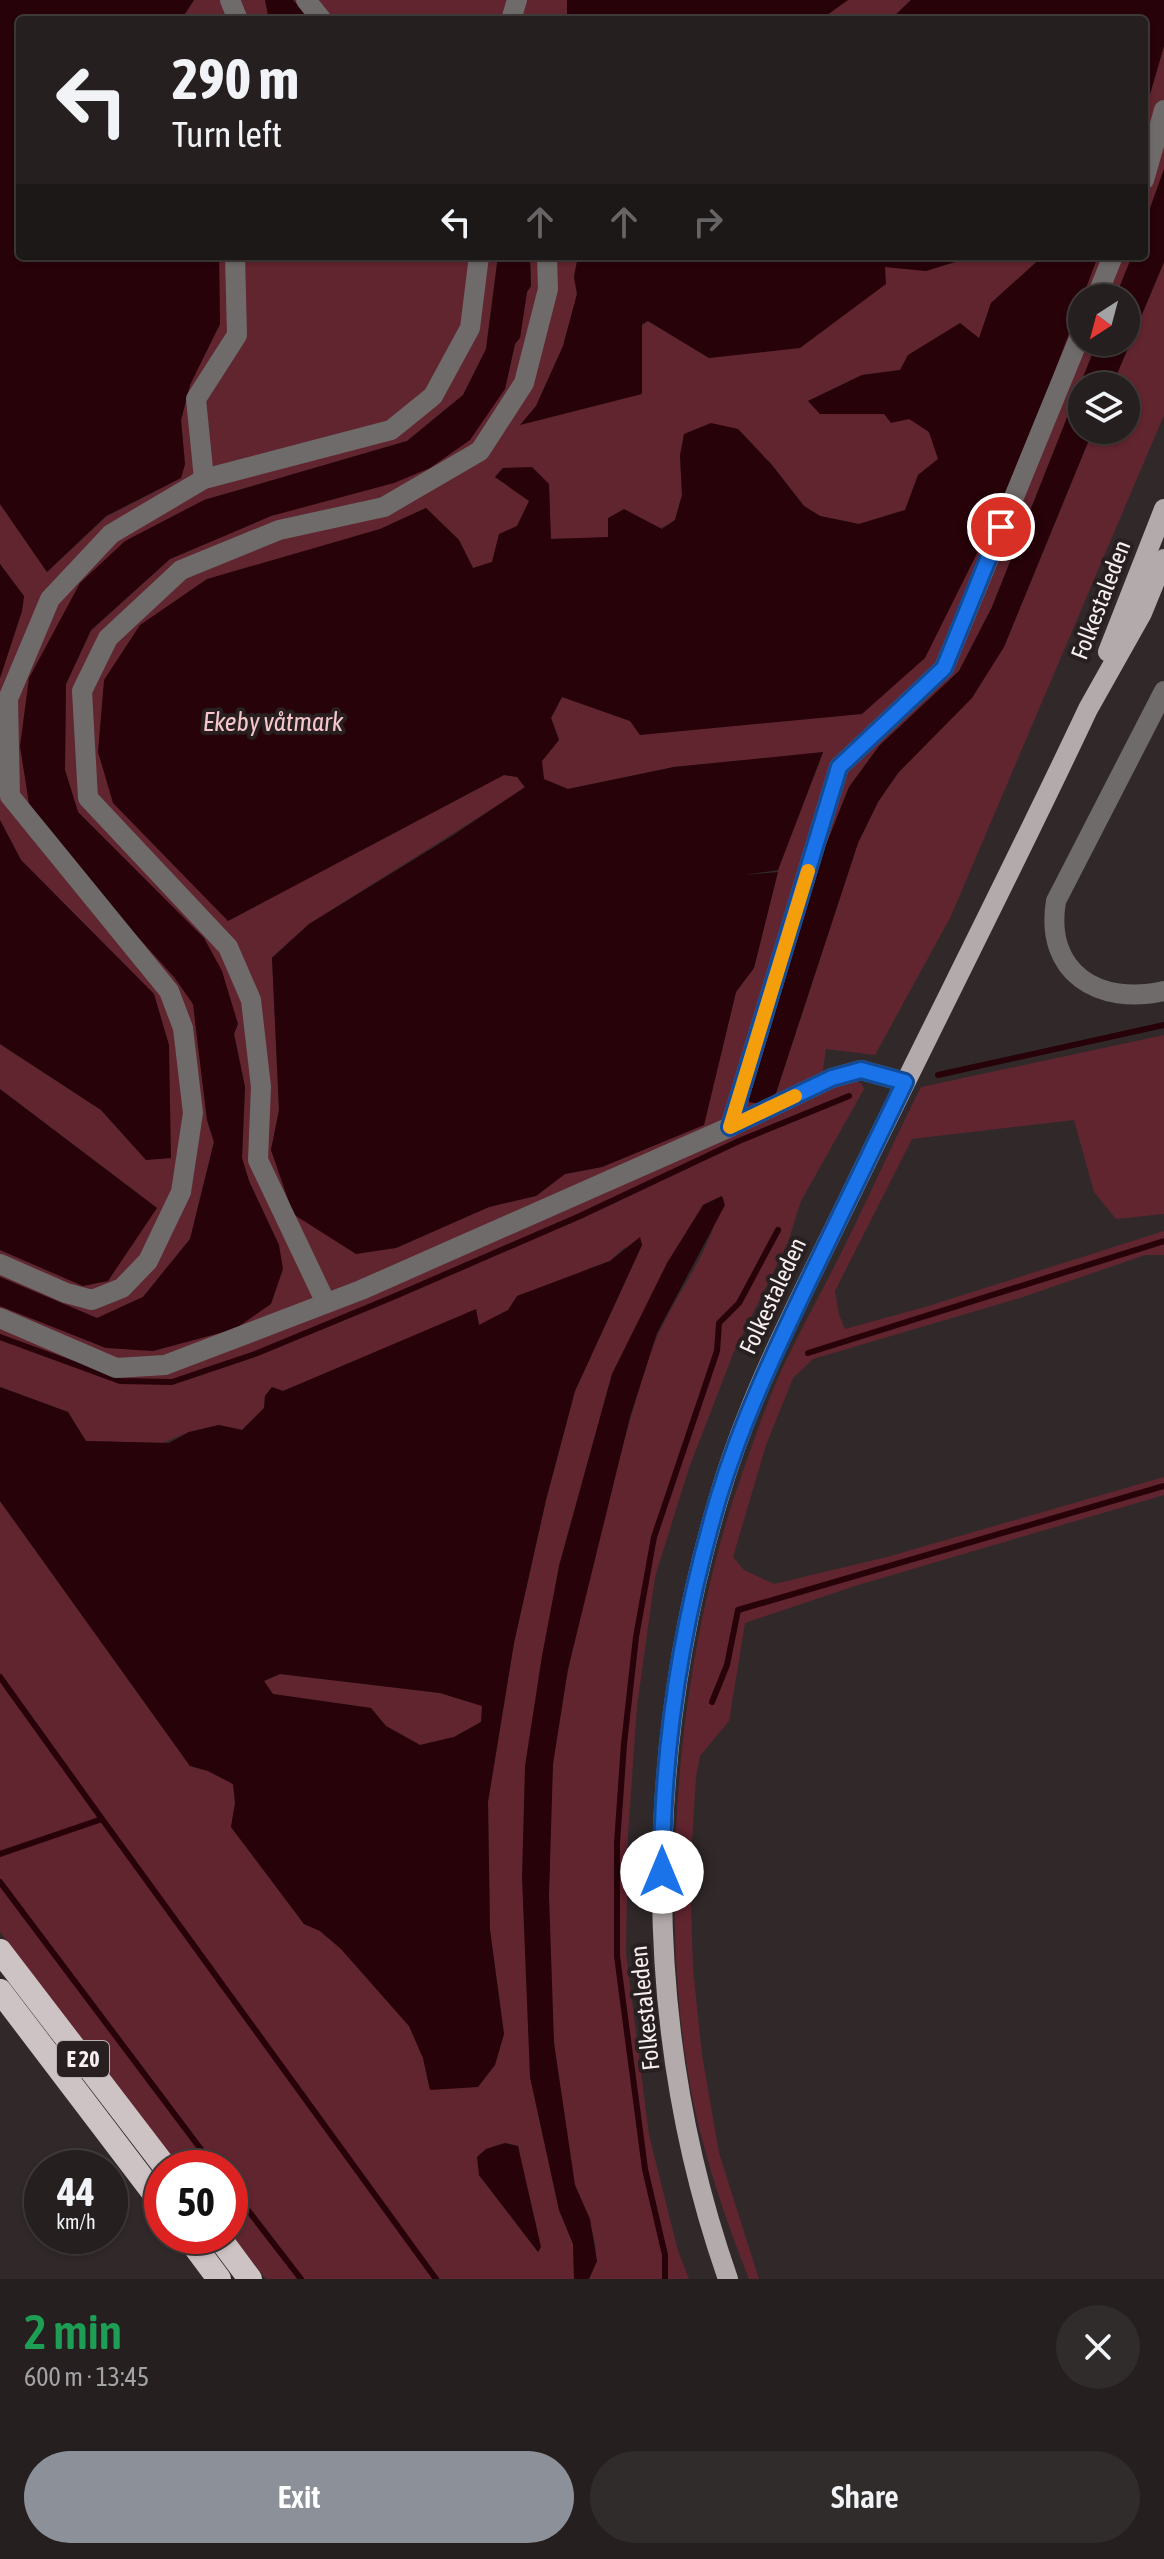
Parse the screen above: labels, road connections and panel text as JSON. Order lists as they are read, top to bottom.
{
  "streets": {
    "highway": ["E 20"],
    "main road": ["Folkestaleden"]
  },
  "water": ["Ekeby våtmark"],
  "north": "bottom left",
  "page": {
    "turn": ["290 m", "Turn left"],
    "speed": "44 km/h",
    "limit": "50",
    "heading": ["2 min", "600 m · 13:45"],
    "buttons": ["Exit", "Share"]
  }
}
